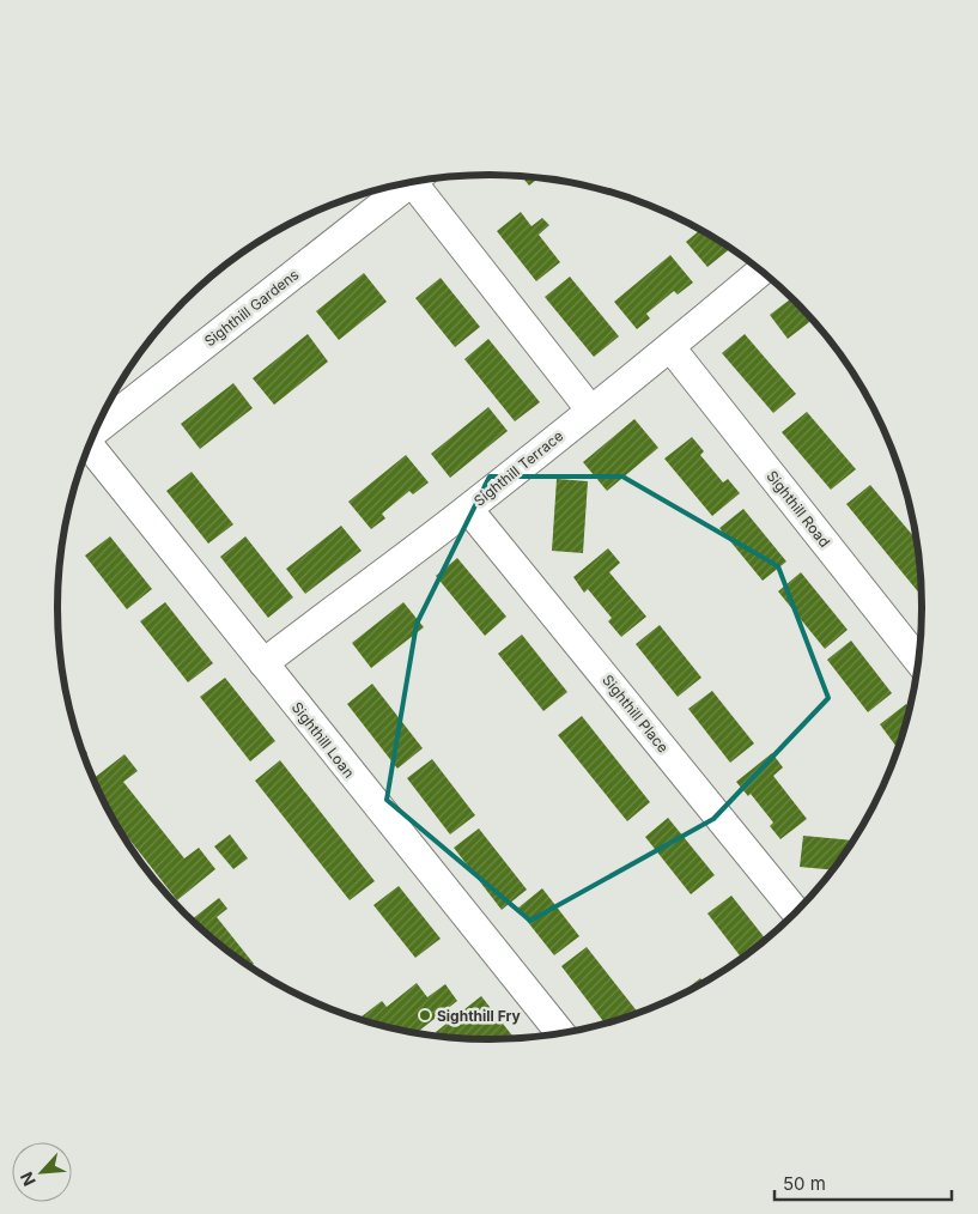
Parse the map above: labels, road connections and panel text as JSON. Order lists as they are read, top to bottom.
{
  "streets": {
    "street": [
      "Sighthill Gardens",
      "Sighthill Terrace",
      "Sighthill Road",
      "Sighthill Place",
      "Sighthill Loan"
    ]
  },
  "crossings": [
    ["Sighthill Terrace", "Sighthill Road"],
    ["Sighthill Terrace", "Sighthill Place"],
    ["Sighthill Terrace", "Sighthill Loan"]
  ],
  "places": ["Sighthill Fry"],
  "scale_bar": "50 m",
  "north": "bottom left"
}
